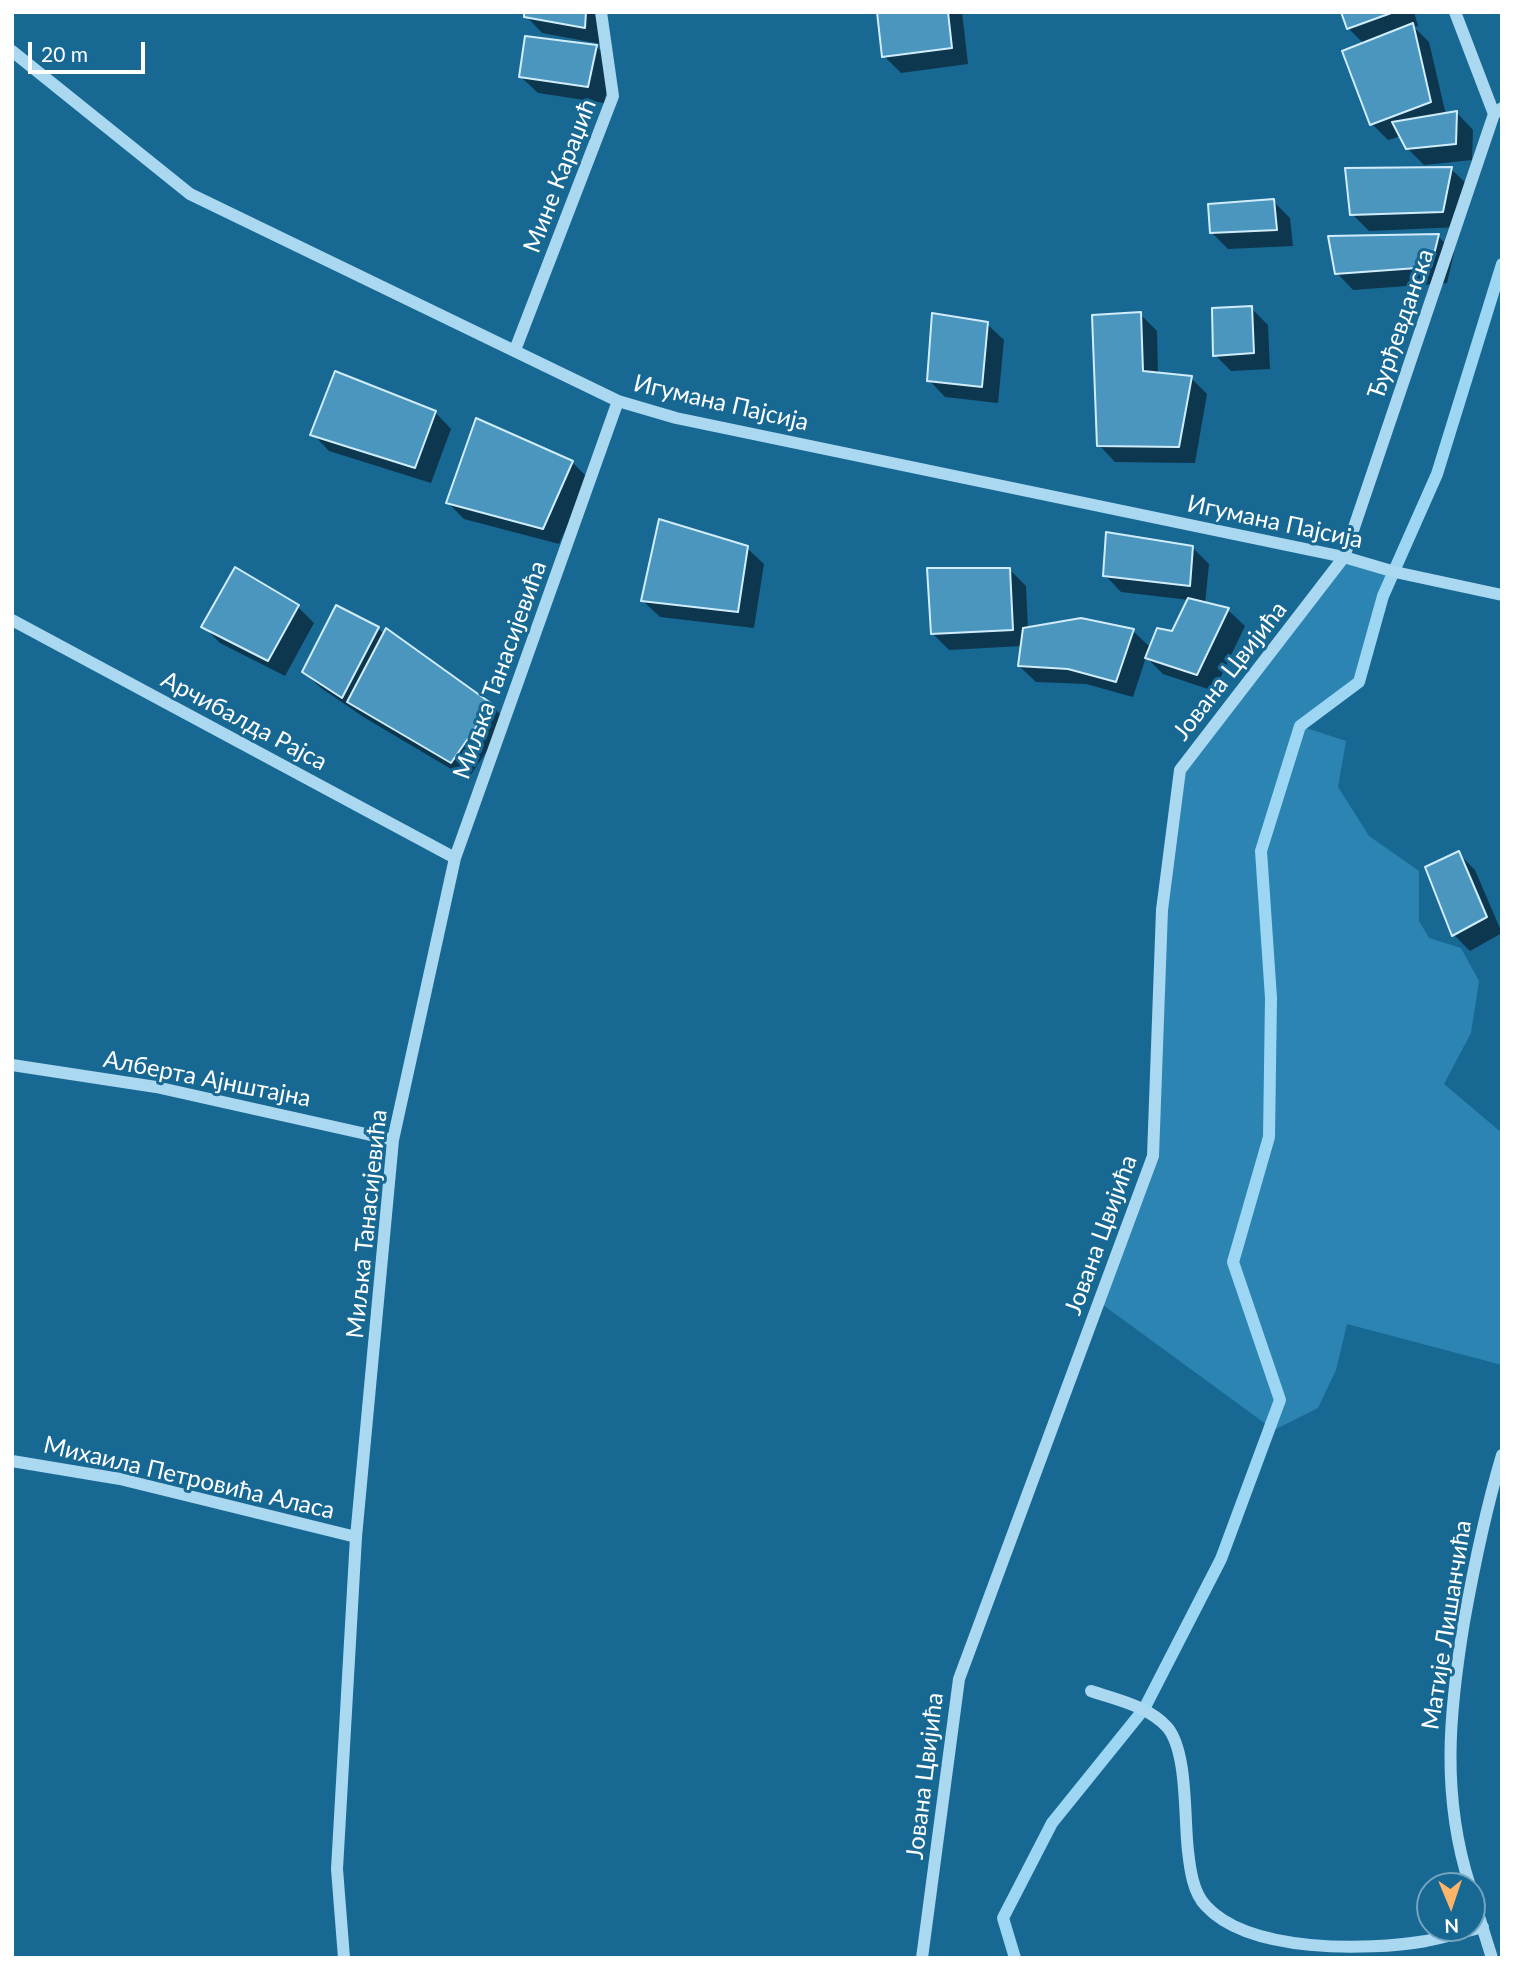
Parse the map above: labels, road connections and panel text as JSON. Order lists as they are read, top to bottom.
{
  "streets": {
    "street": [
      "Мине Караџић",
      "Ђурђевданска",
      "Игумана Пајсија",
      "Миљка Танасијевића",
      "Јована Цвијића",
      "Арчибалда Рајса",
      "Алберта Ајнштајна",
      "Михаила Петровића Аласа",
      "Матије Лишанчића"
    ]
  },
  "crossings": [
    ["Мине Караџић", "Игумана Пајсија"],
    ["Ђурђевданска", "Игумана Пајсија"],
    ["Ђурђевданска", "Јована Цвијића"],
    ["Игумана Пајсија", "Миљка Танасијевића"],
    ["Игумана Пајсија", "Јована Цвијића"],
    ["Миљка Танасијевића", "Арчибалда Рајса"],
    ["Миљка Танасијевића", "Алберта Ајнштајна"],
    ["Миљка Танасијевића", "Михаила Петровића Аласа"]
  ],
  "scale_bar": "20 m",
  "north": "bottom"
}
